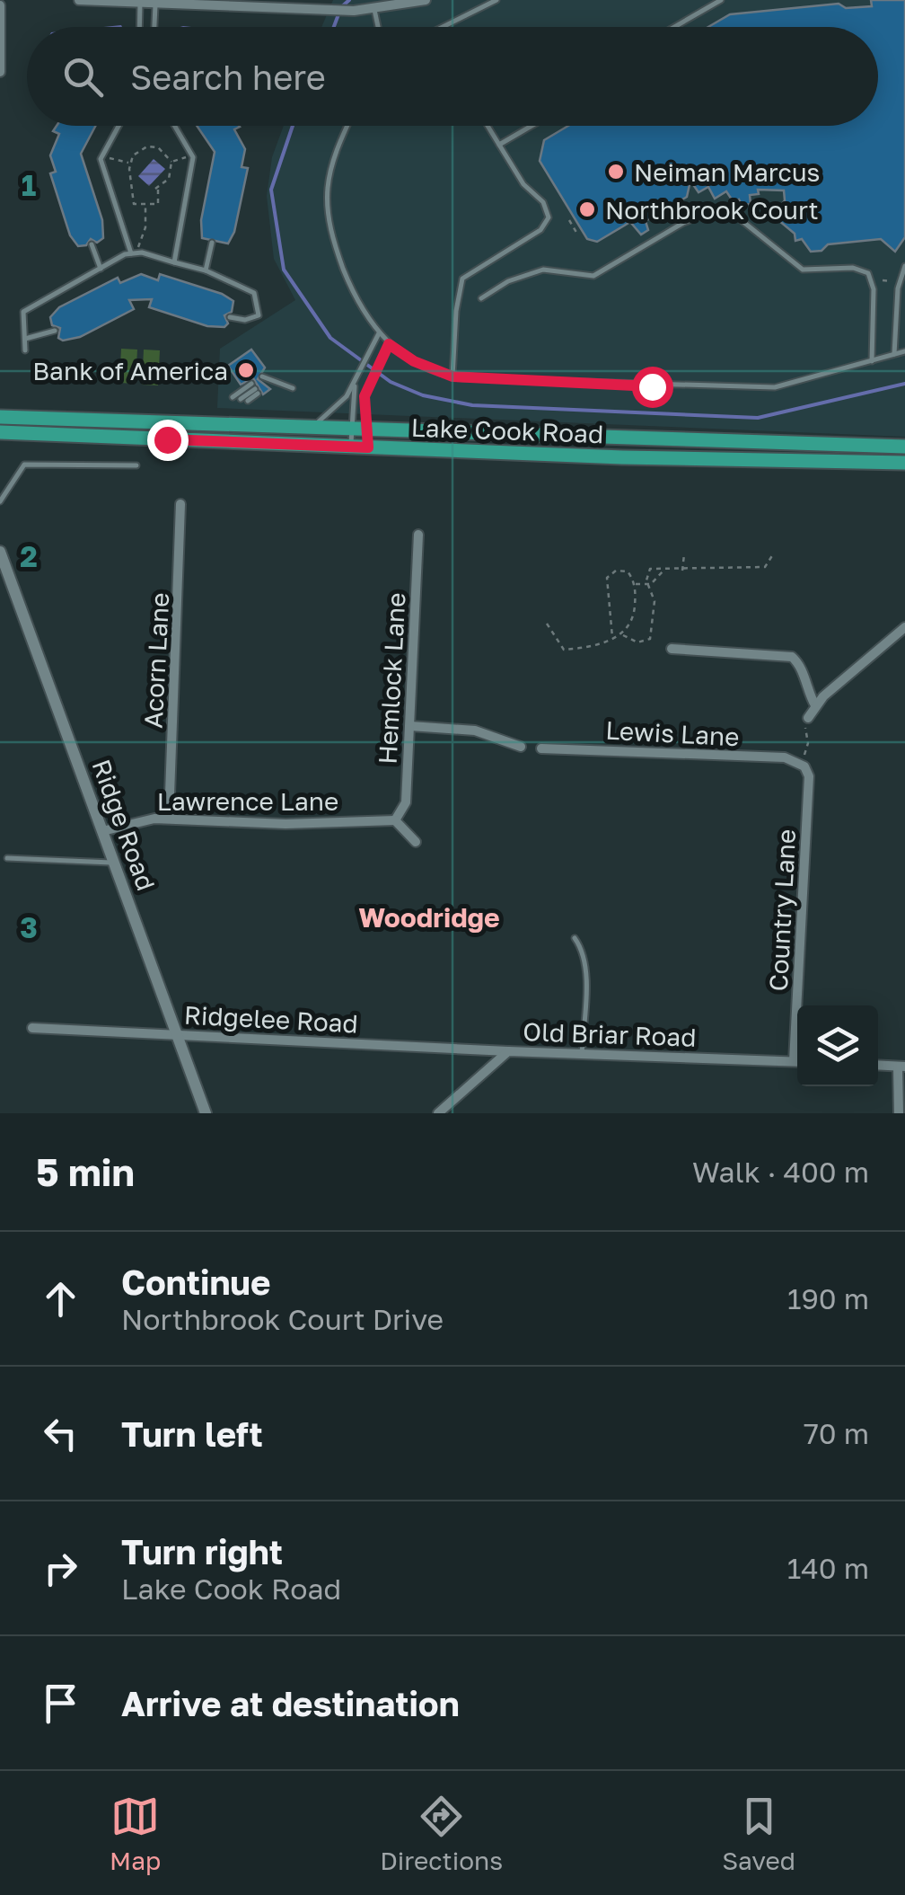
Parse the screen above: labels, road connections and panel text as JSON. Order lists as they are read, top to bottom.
{
  "streets": {
    "main road": ["Lake Cook Road"],
    "street": [
      "Acorn Lane",
      "Hemlock Lane",
      "Lewis Lane",
      "Lawrence Lane",
      "Ridge Road",
      "Country Lane",
      "Ridgelee Road",
      "Old Briar Road"
    ]
  },
  "crossings": [
    ["Acorn Lane", "Lawrence Lane"],
    ["Hemlock Lane", "Lawrence Lane"],
    ["Lewis Lane", "Country Lane"],
    ["Lawrence Lane", "Ridge Road"],
    ["Ridge Road", "Ridgelee Road"],
    ["Ridgelee Road", "Old Briar Road"]
  ],
  "districts": ["Woodridge"],
  "places": ["Neiman Marcus", "Northbrook Court", "Bank of America"],
  "page": {
    "search": "Search here",
    "heading": ["5 min", "Walk · 400 m"],
    "list": [
      ["Continue", "Northbrook Court Drive", "190 m"],
      ["Turn left", "70 m"],
      ["Turn right", "Lake Cook Road", "140 m"],
      "Arrive at destination"
    ],
    "nav": ["Map", "Directions", "Saved"]
  },
  "grid": {
    "rows": ["1", "2", "3"]
  }
}
